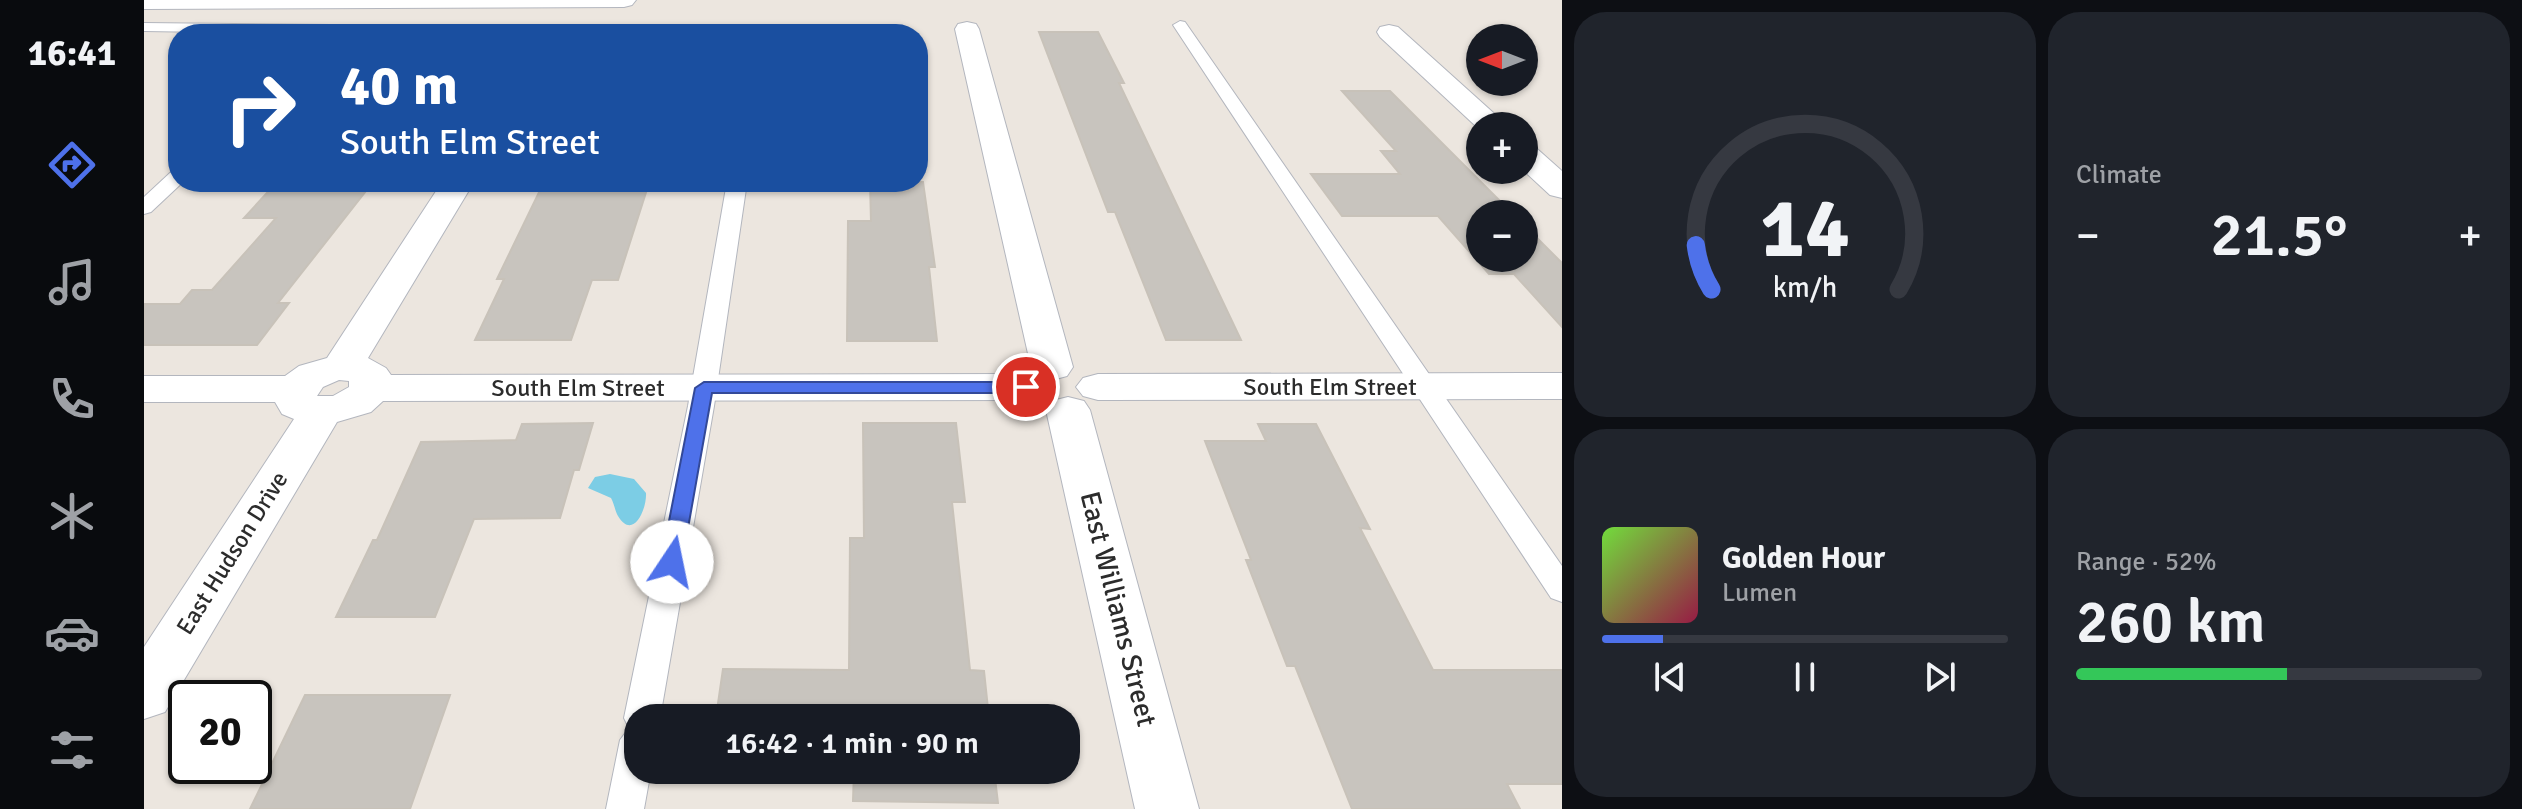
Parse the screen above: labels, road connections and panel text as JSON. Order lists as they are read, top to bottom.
{
  "streets": {
    "street": ["South Elm Street", "East Hudson Drive", "East Williams Street"]
  },
  "crossings": [
    ["South Elm Street", "East Hudson Drive"],
    ["South Elm Street", "East Williams Street"]
  ],
  "north": "left",
  "page": {
    "tabs": "16:41",
    "tile": [
      "Climate",
      ["Range · 52%", "260 km"]
    ],
    "map_buttons": ["+", "−"],
    "turn": ["40 m", "South Elm Street"],
    "heat": ["−", "21.5°", "+"],
    "song": ["Golden Hour", "Lumen"],
    "limit": "20",
    "trip": "16:42 · 1 min · 90 m",
    "gauge": ["14", "km/h"]
  }
}
